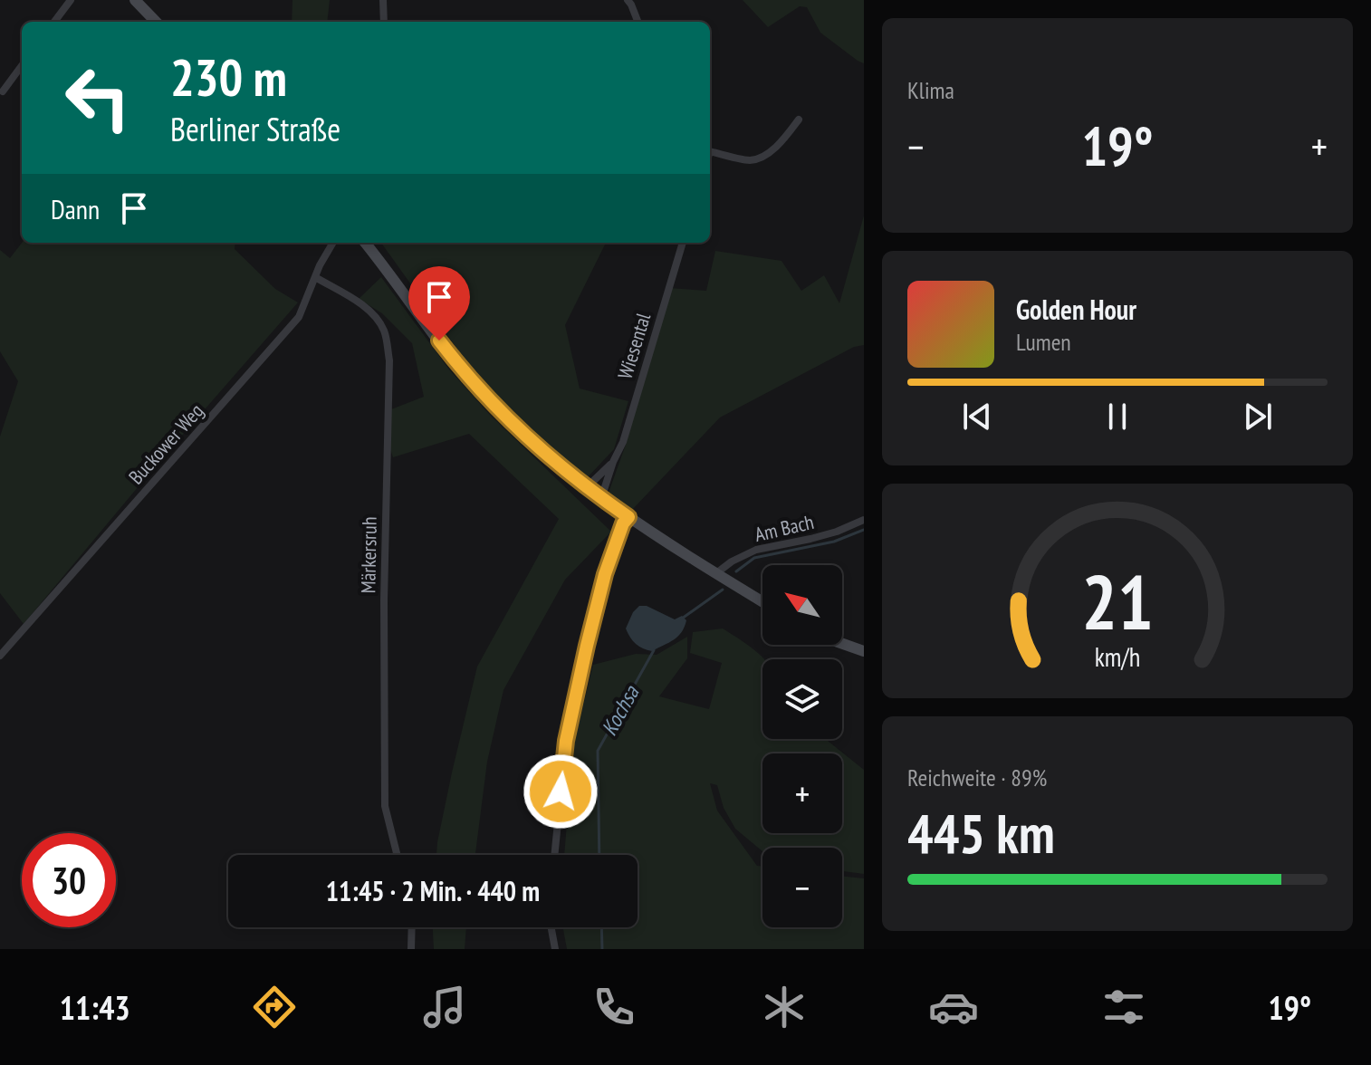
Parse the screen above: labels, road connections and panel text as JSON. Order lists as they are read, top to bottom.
{
  "streets": {
    "street": [
      "Wiesental",
      "Buckower Weg",
      "Am Bach",
      "Märkersruh"
    ]
  },
  "crossings": [
    ["Buckower Weg", "Märkersruh"]
  ],
  "water": ["Kochsa"],
  "north": "top left",
  "page": {
    "tile": [
      "Klima",
      ["Reichweite · 89%", "445 km"]
    ],
    "turn": ["230 m", "Berliner Straße"],
    "heat": ["−", "19°", "+"],
    "then": "Dann",
    "song": ["Golden Hour", "Lumen"],
    "map_buttons": ["+", "−"],
    "limit": "30",
    "trip": "11:45 · 2 Min. · 440 m",
    "tabs": ["11:43", "19°"],
    "gauge": ["21", "km/h"]
  }
}
